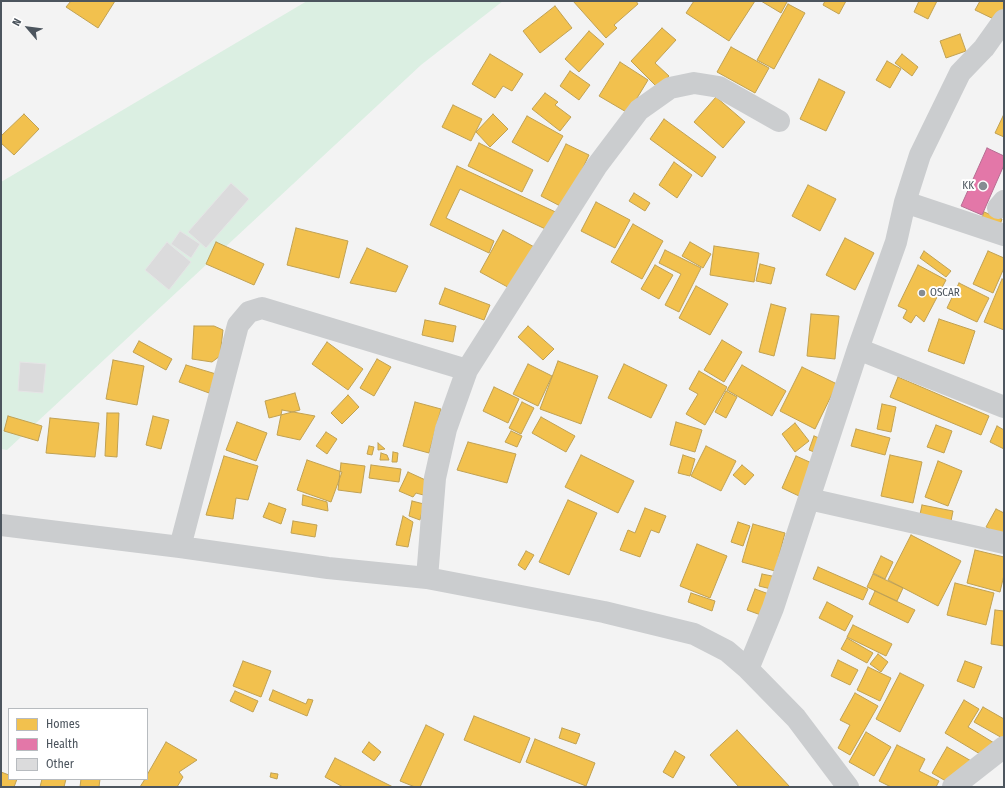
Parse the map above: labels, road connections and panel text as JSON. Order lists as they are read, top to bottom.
{
  "places": ["KK", "OSCAR"],
  "legend": ["Homes", "Health", "Other"],
  "north": "top left"
}
